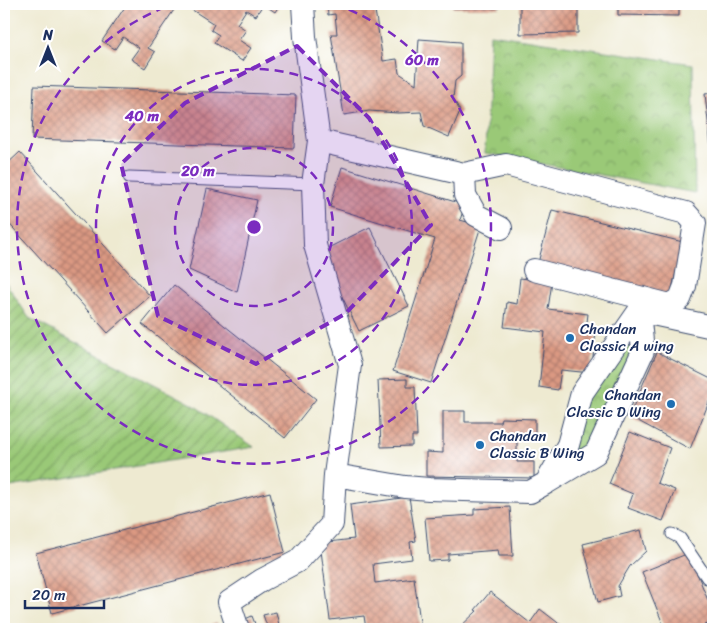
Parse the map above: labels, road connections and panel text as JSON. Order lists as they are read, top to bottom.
{
  "places": ["Chandan Classic A wing", "Chandan Classic D Wing", "Chandan Classic B Wing"],
  "scale_bar": "20 m",
  "north": "top",
  "rings": ["60 m", "40 m", "20 m"]
}
